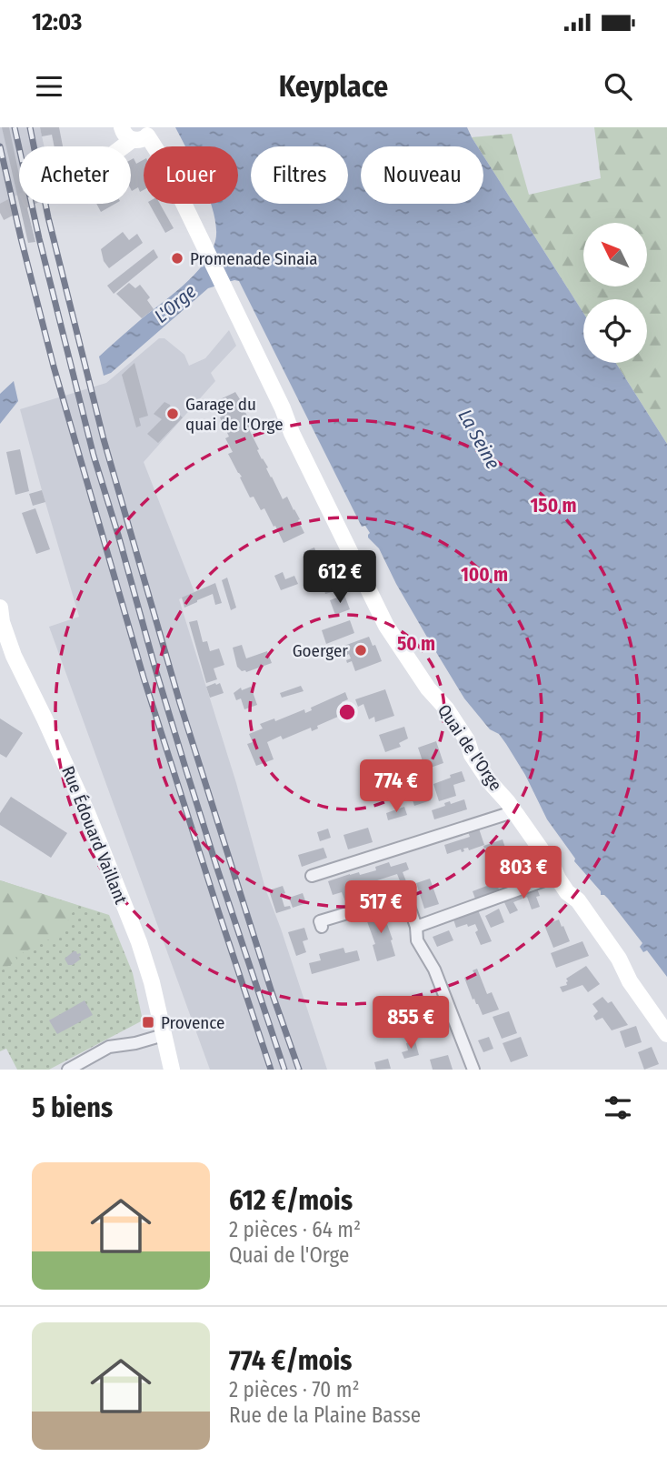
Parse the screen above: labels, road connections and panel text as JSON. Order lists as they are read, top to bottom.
{
  "streets": {
    "main road": ["Quai de l'Orge", "Rue Édouard Vaillant"]
  },
  "water": ["L'Orge", "La Seine"],
  "places": {
    "other": ["Promenade Sinaia", "Garage du quai de l'Orge", "Goerger"],
    "transit": ["Provence"]
  },
  "north": "top left",
  "page": {
    "status": "12:03",
    "header": "Keyplace",
    "chip": [
      "Acheter",
      "Louer",
      "Filtres",
      "Nouveau"
    ],
    "price": [
      "612 €",
      "774 €",
      "803 €",
      "517 €",
      "855 €"
    ],
    "heading": "5 biens",
    "list": [
      {
        "name": "612 €/mois",
        "note": "2 pièces · 64 m² · Quai de l'Orge"
      },
      {
        "name": "774 €/mois",
        "note": "2 pièces · 70 m² · Rue de la Plaine Basse"
      }
    ]
  },
  "rings": ["150 m", "100 m", "50 m"]
}
